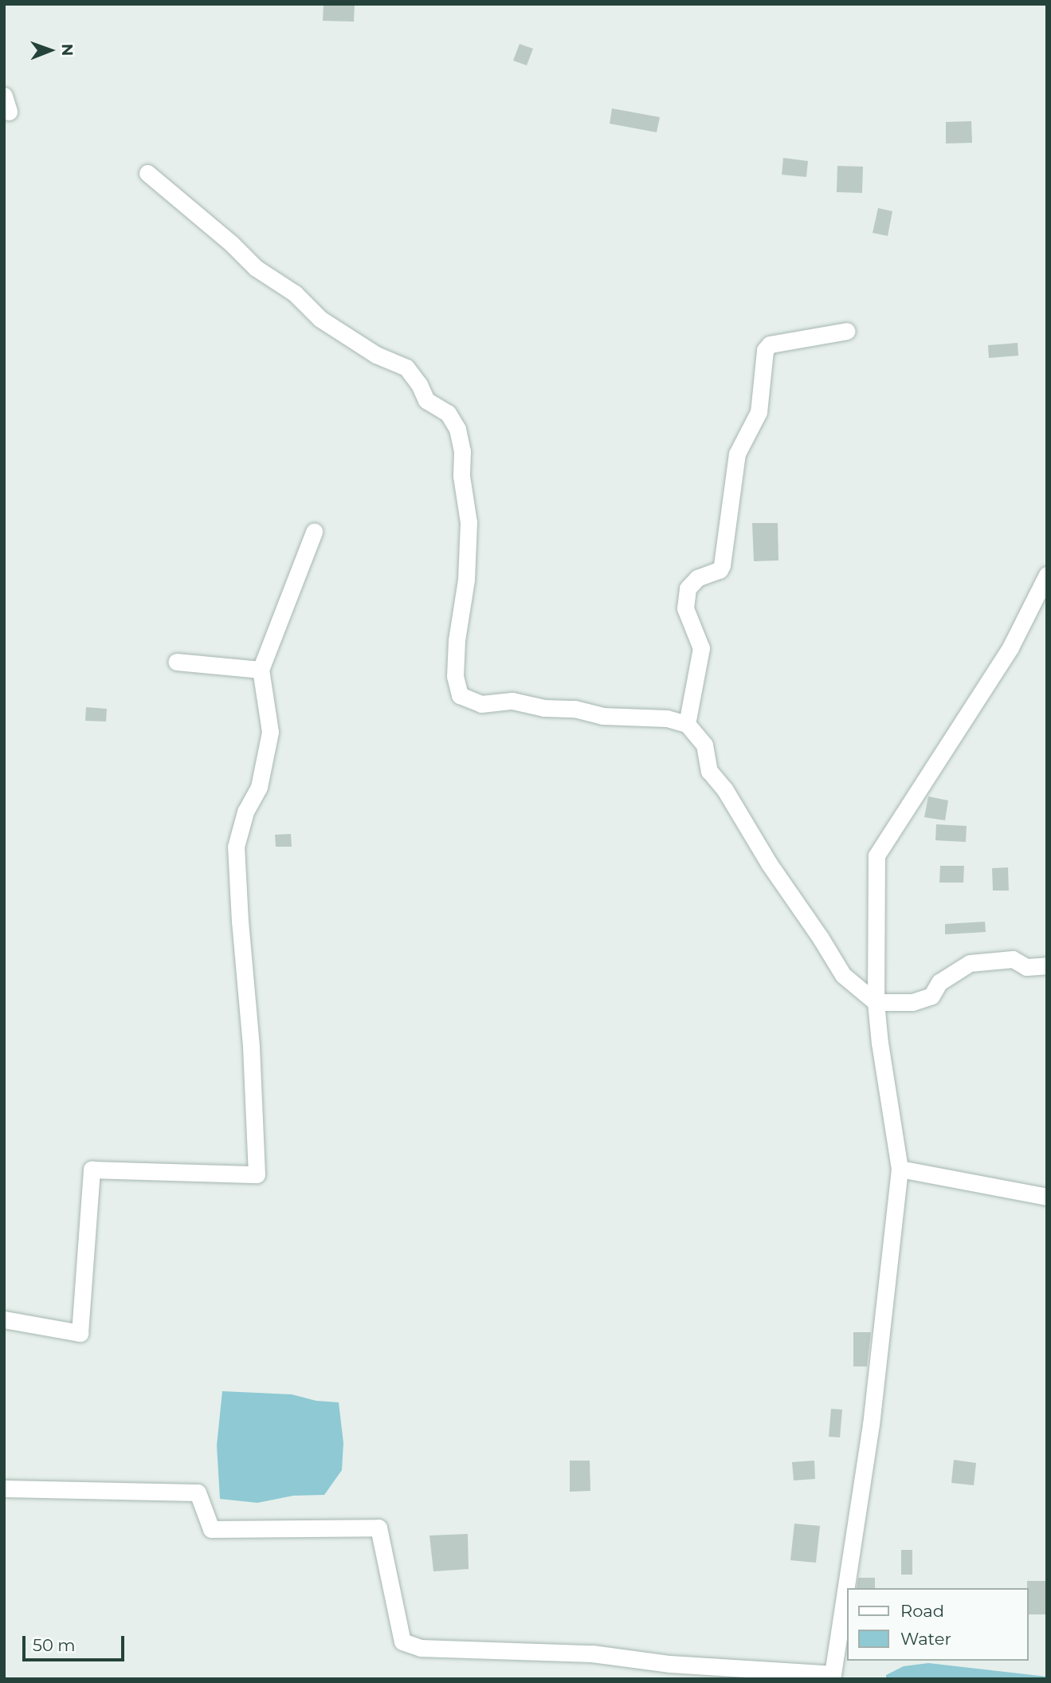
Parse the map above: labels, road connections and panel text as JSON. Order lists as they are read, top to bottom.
{
  "legend": ["Road", "Water"],
  "scale_bar": "50 m",
  "north": "right"
}
